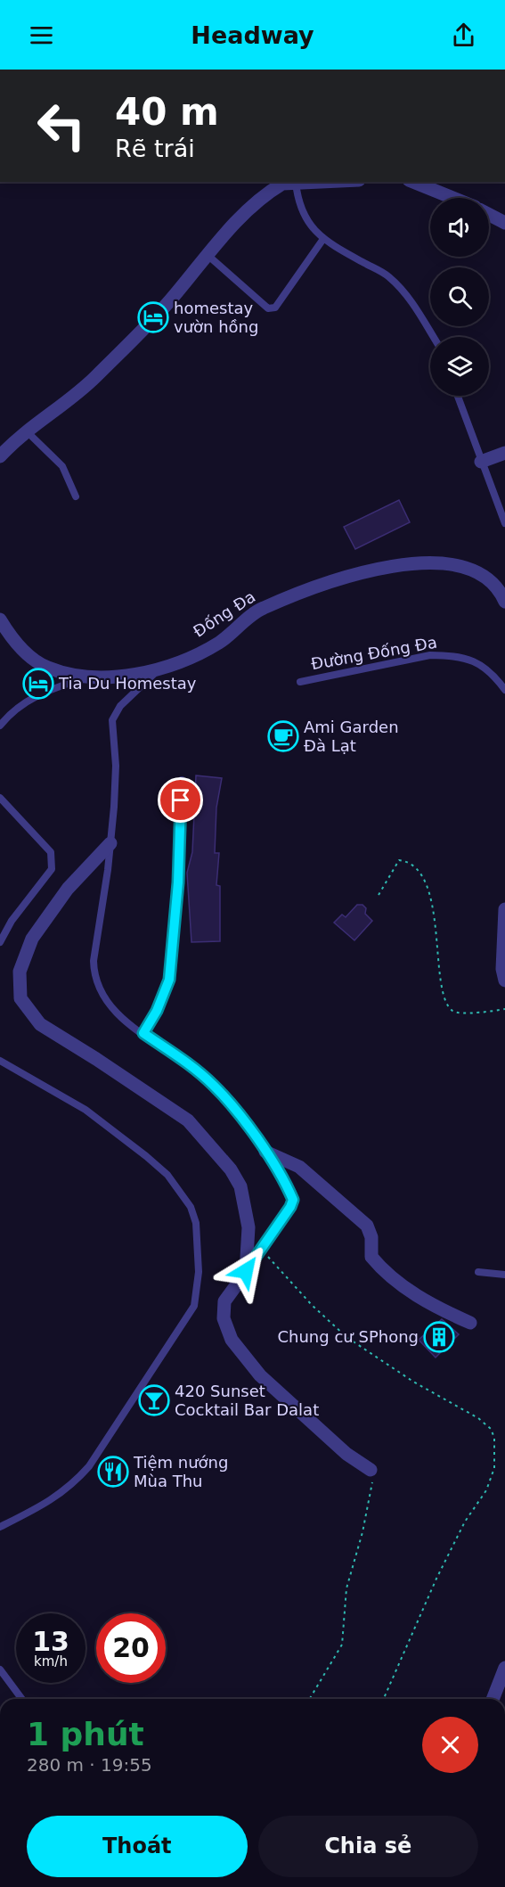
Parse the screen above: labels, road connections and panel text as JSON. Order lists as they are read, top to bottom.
{
  "streets": {
    "street": ["Đống Đa"],
    "lane": ["Đường Đống Đa"]
  },
  "places": {
    "hotel": ["homestay vườn hồng", "Tia Du Homestay"],
    "cafe": ["Ami Garden Đà Lạt"],
    "building": ["Chung cư SPhong"],
    "bar": ["420 Sunset Cocktail Bar Dalat"],
    "restaurant": ["Tiệm nướng Mùa Thu"]
  },
  "page": {
    "header": "Headway",
    "turn": ["40 m", "Rẽ trái"],
    "speed": "13 km/h",
    "limit": "20",
    "heading": ["1 phút", "280 m · 19:55"],
    "buttons": ["Thoát", "Chia sẻ"]
  }
}
